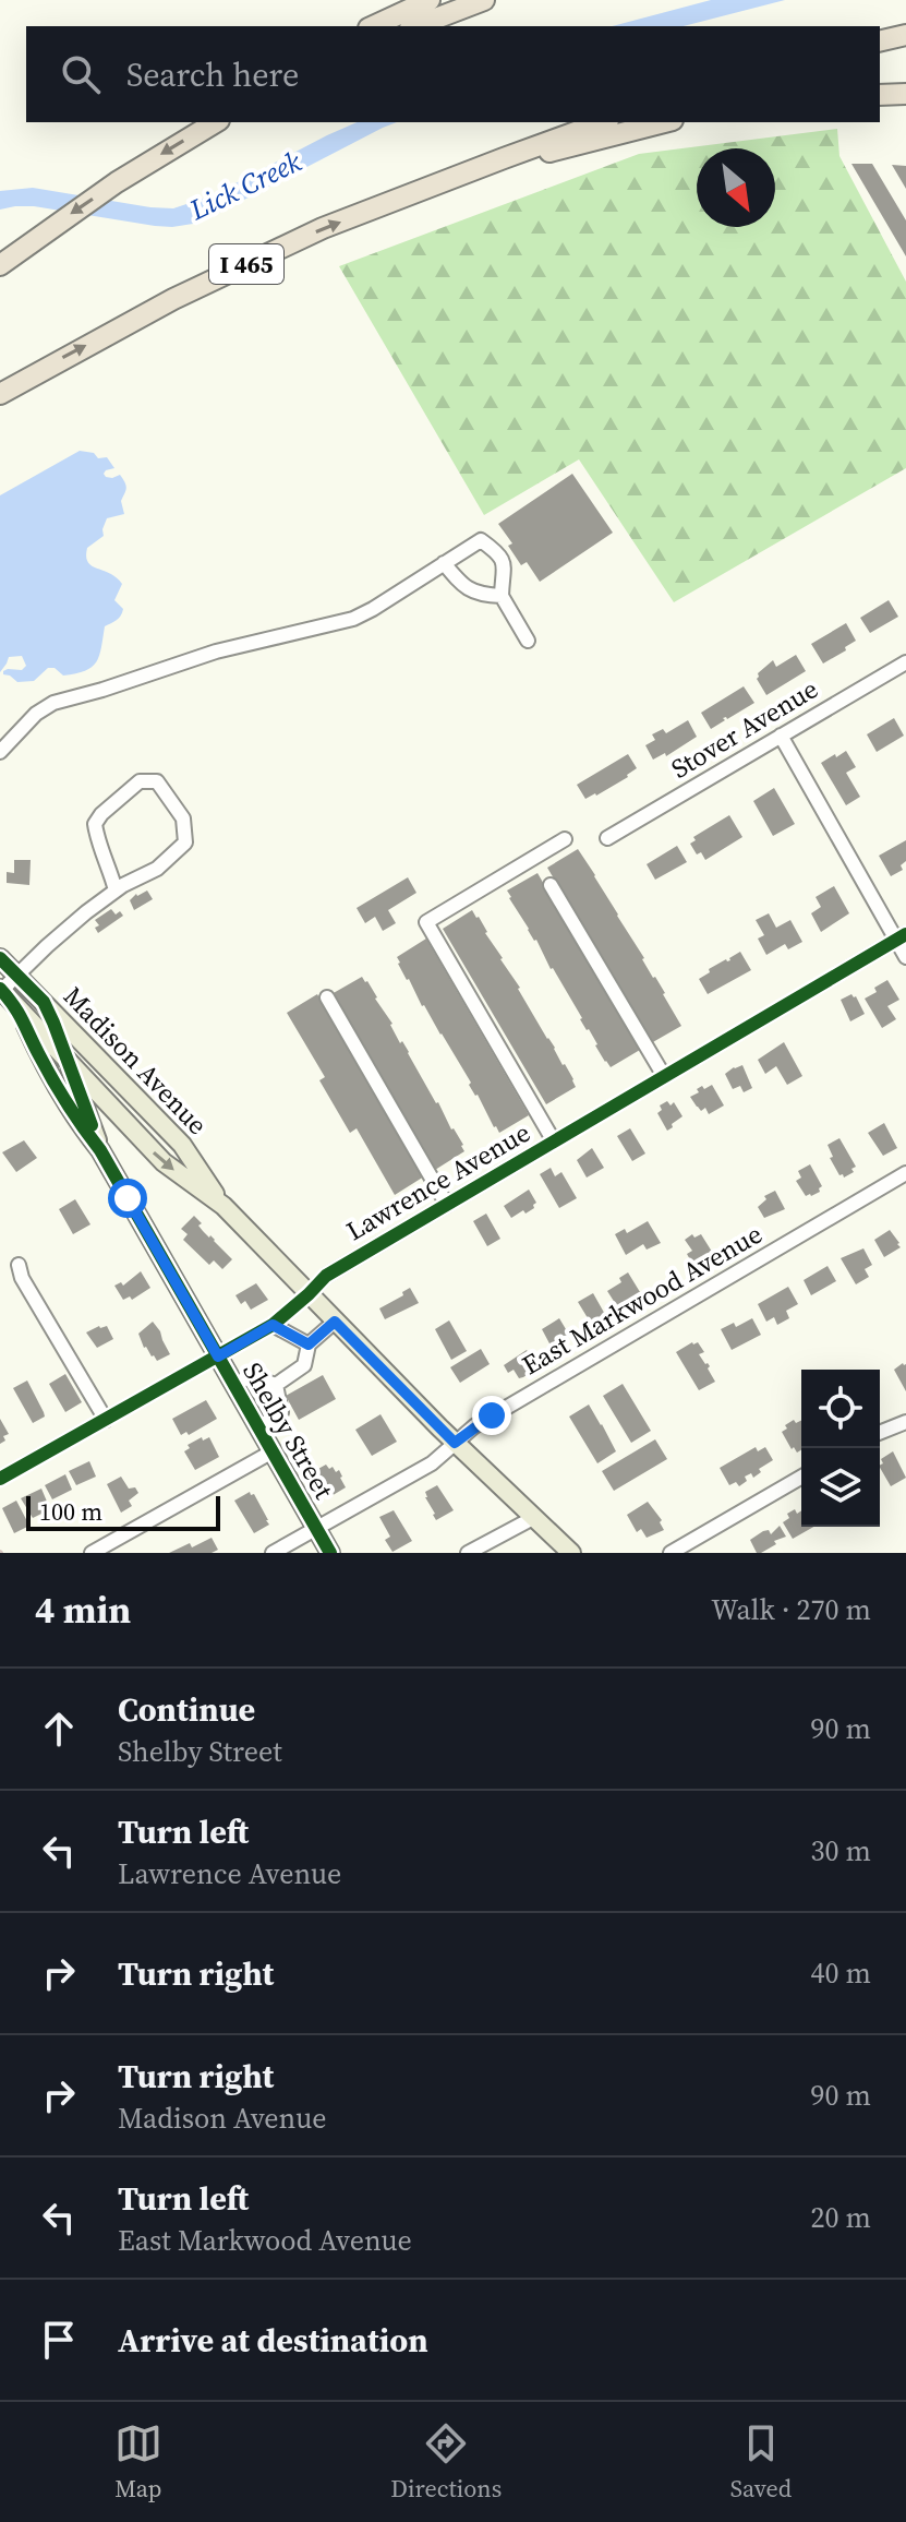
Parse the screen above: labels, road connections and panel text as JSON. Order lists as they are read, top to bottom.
{
  "streets": {
    "highway": ["I 465"],
    "main road": ["Madison Avenue", "Shelby Street"],
    "street": ["Stover Avenue", "Lawrence Avenue", "East Markwood Avenue"]
  },
  "crossings": [
    ["Madison Avenue", "Lawrence Avenue"],
    ["Madison Avenue", "East Markwood Avenue"],
    ["Madison Avenue", "Shelby Street"],
    ["Lawrence Avenue", "Shelby Street"],
    ["East Markwood Avenue", "Shelby Street"]
  ],
  "water": ["Lick Creek"],
  "scale_bar": "100 m",
  "north": "bottom right",
  "page": {
    "search": "Search here",
    "scale": "100 m",
    "heading": ["4 min", "Walk · 270 m"],
    "list": [
      ["Continue", "Shelby Street", "90 m"],
      ["Turn left", "Lawrence Avenue", "30 m"],
      ["Turn right", "40 m"],
      ["Turn right", "Madison Avenue", "90 m"],
      ["Turn left", "East Markwood Avenue", "20 m"],
      "Arrive at destination"
    ],
    "nav": ["Map", "Directions", "Saved"]
  }
}
